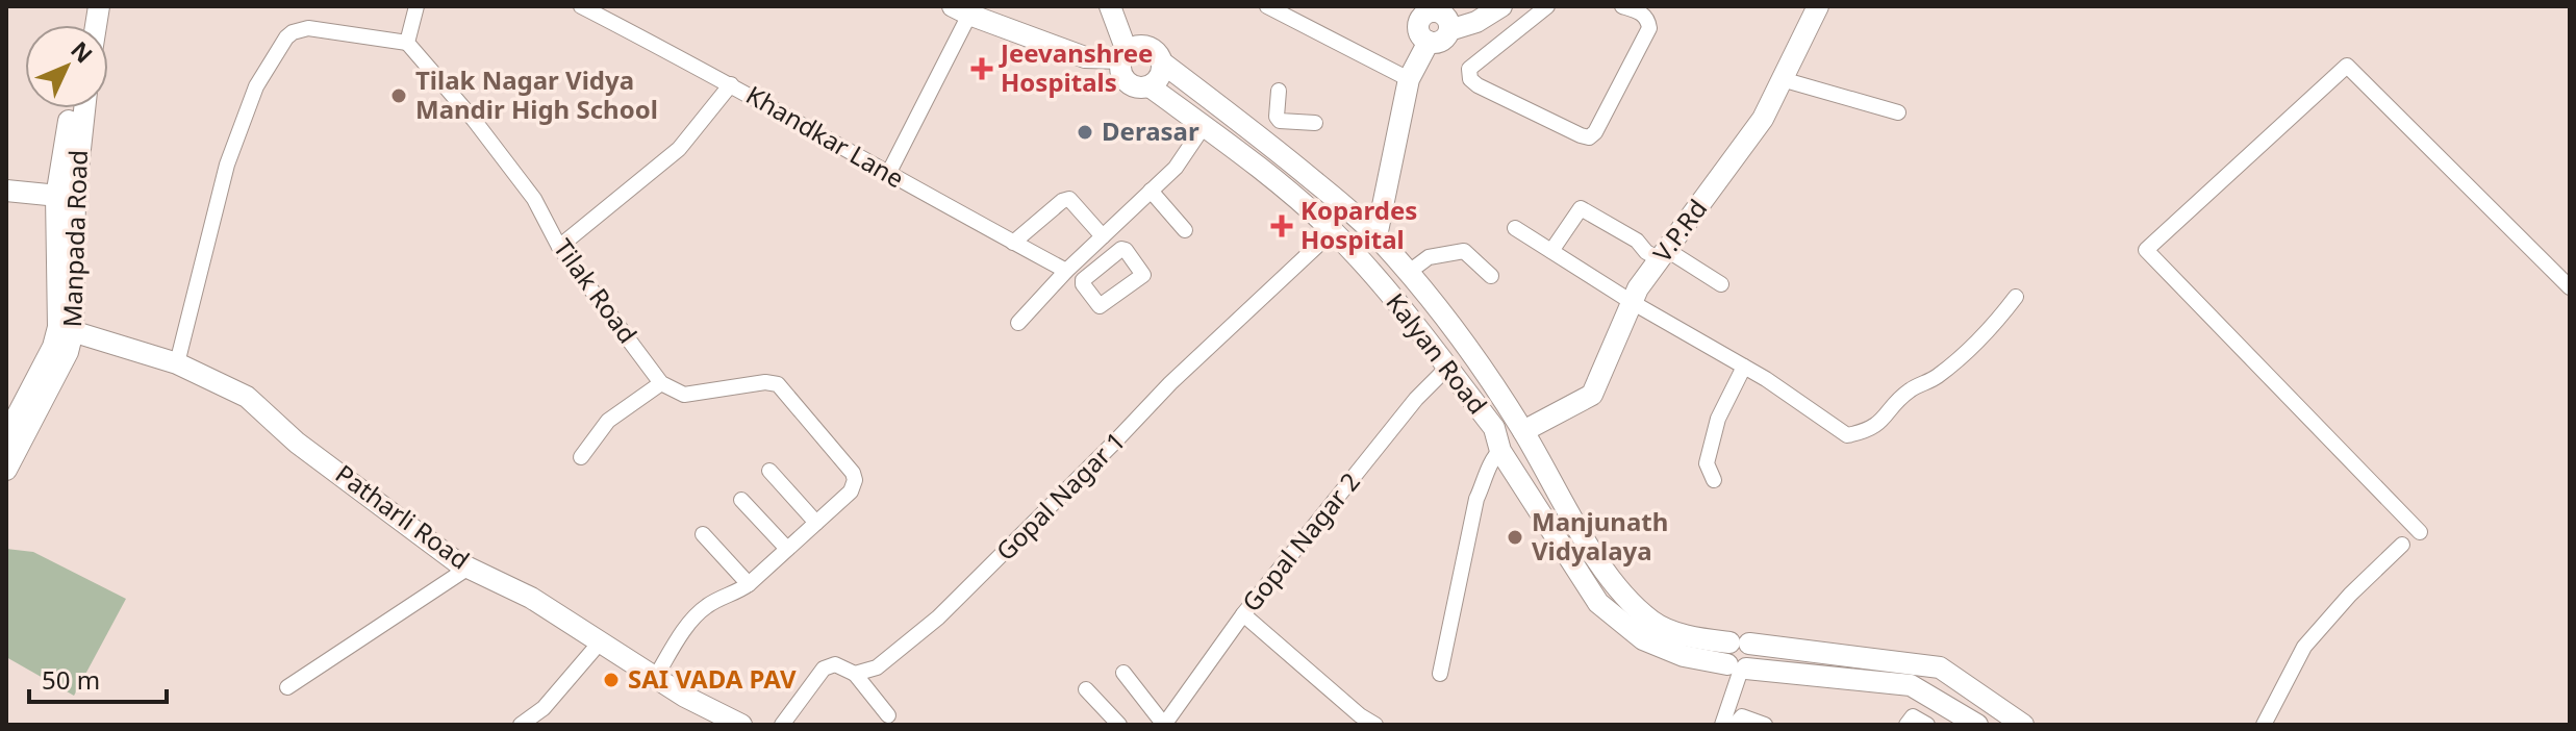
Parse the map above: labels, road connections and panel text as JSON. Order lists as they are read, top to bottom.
{
  "streets": {
    "main road": [
      "V.P.Rd",
      "Manpada Road",
      "Kalyan Road",
      "Patharli Road"
    ],
    "street": [
      "Khandkar Lane",
      "Tilak Road",
      "Gopal Nagar 1",
      "Gopal Nagar 2"
    ]
  },
  "crossings": [
    ["V.P.Rd", "Kalyan Road"],
    ["Manpada Road", "Patharli Road"],
    ["Kalyan Road", "Gopal Nagar 1"],
    ["Kalyan Road", "Gopal Nagar 2"]
  ],
  "places": {
    "health": ["Jeevanshree Hospitals", "Kopardes Hospital"],
    "other": [
      "Tilak Nagar Vidya Mandir High School",
      "Derasar",
      "Manjunath Vidyalaya",
      "SAI VADA PAV"
    ]
  },
  "scale_bar": "50 m",
  "north": "top right"
}
